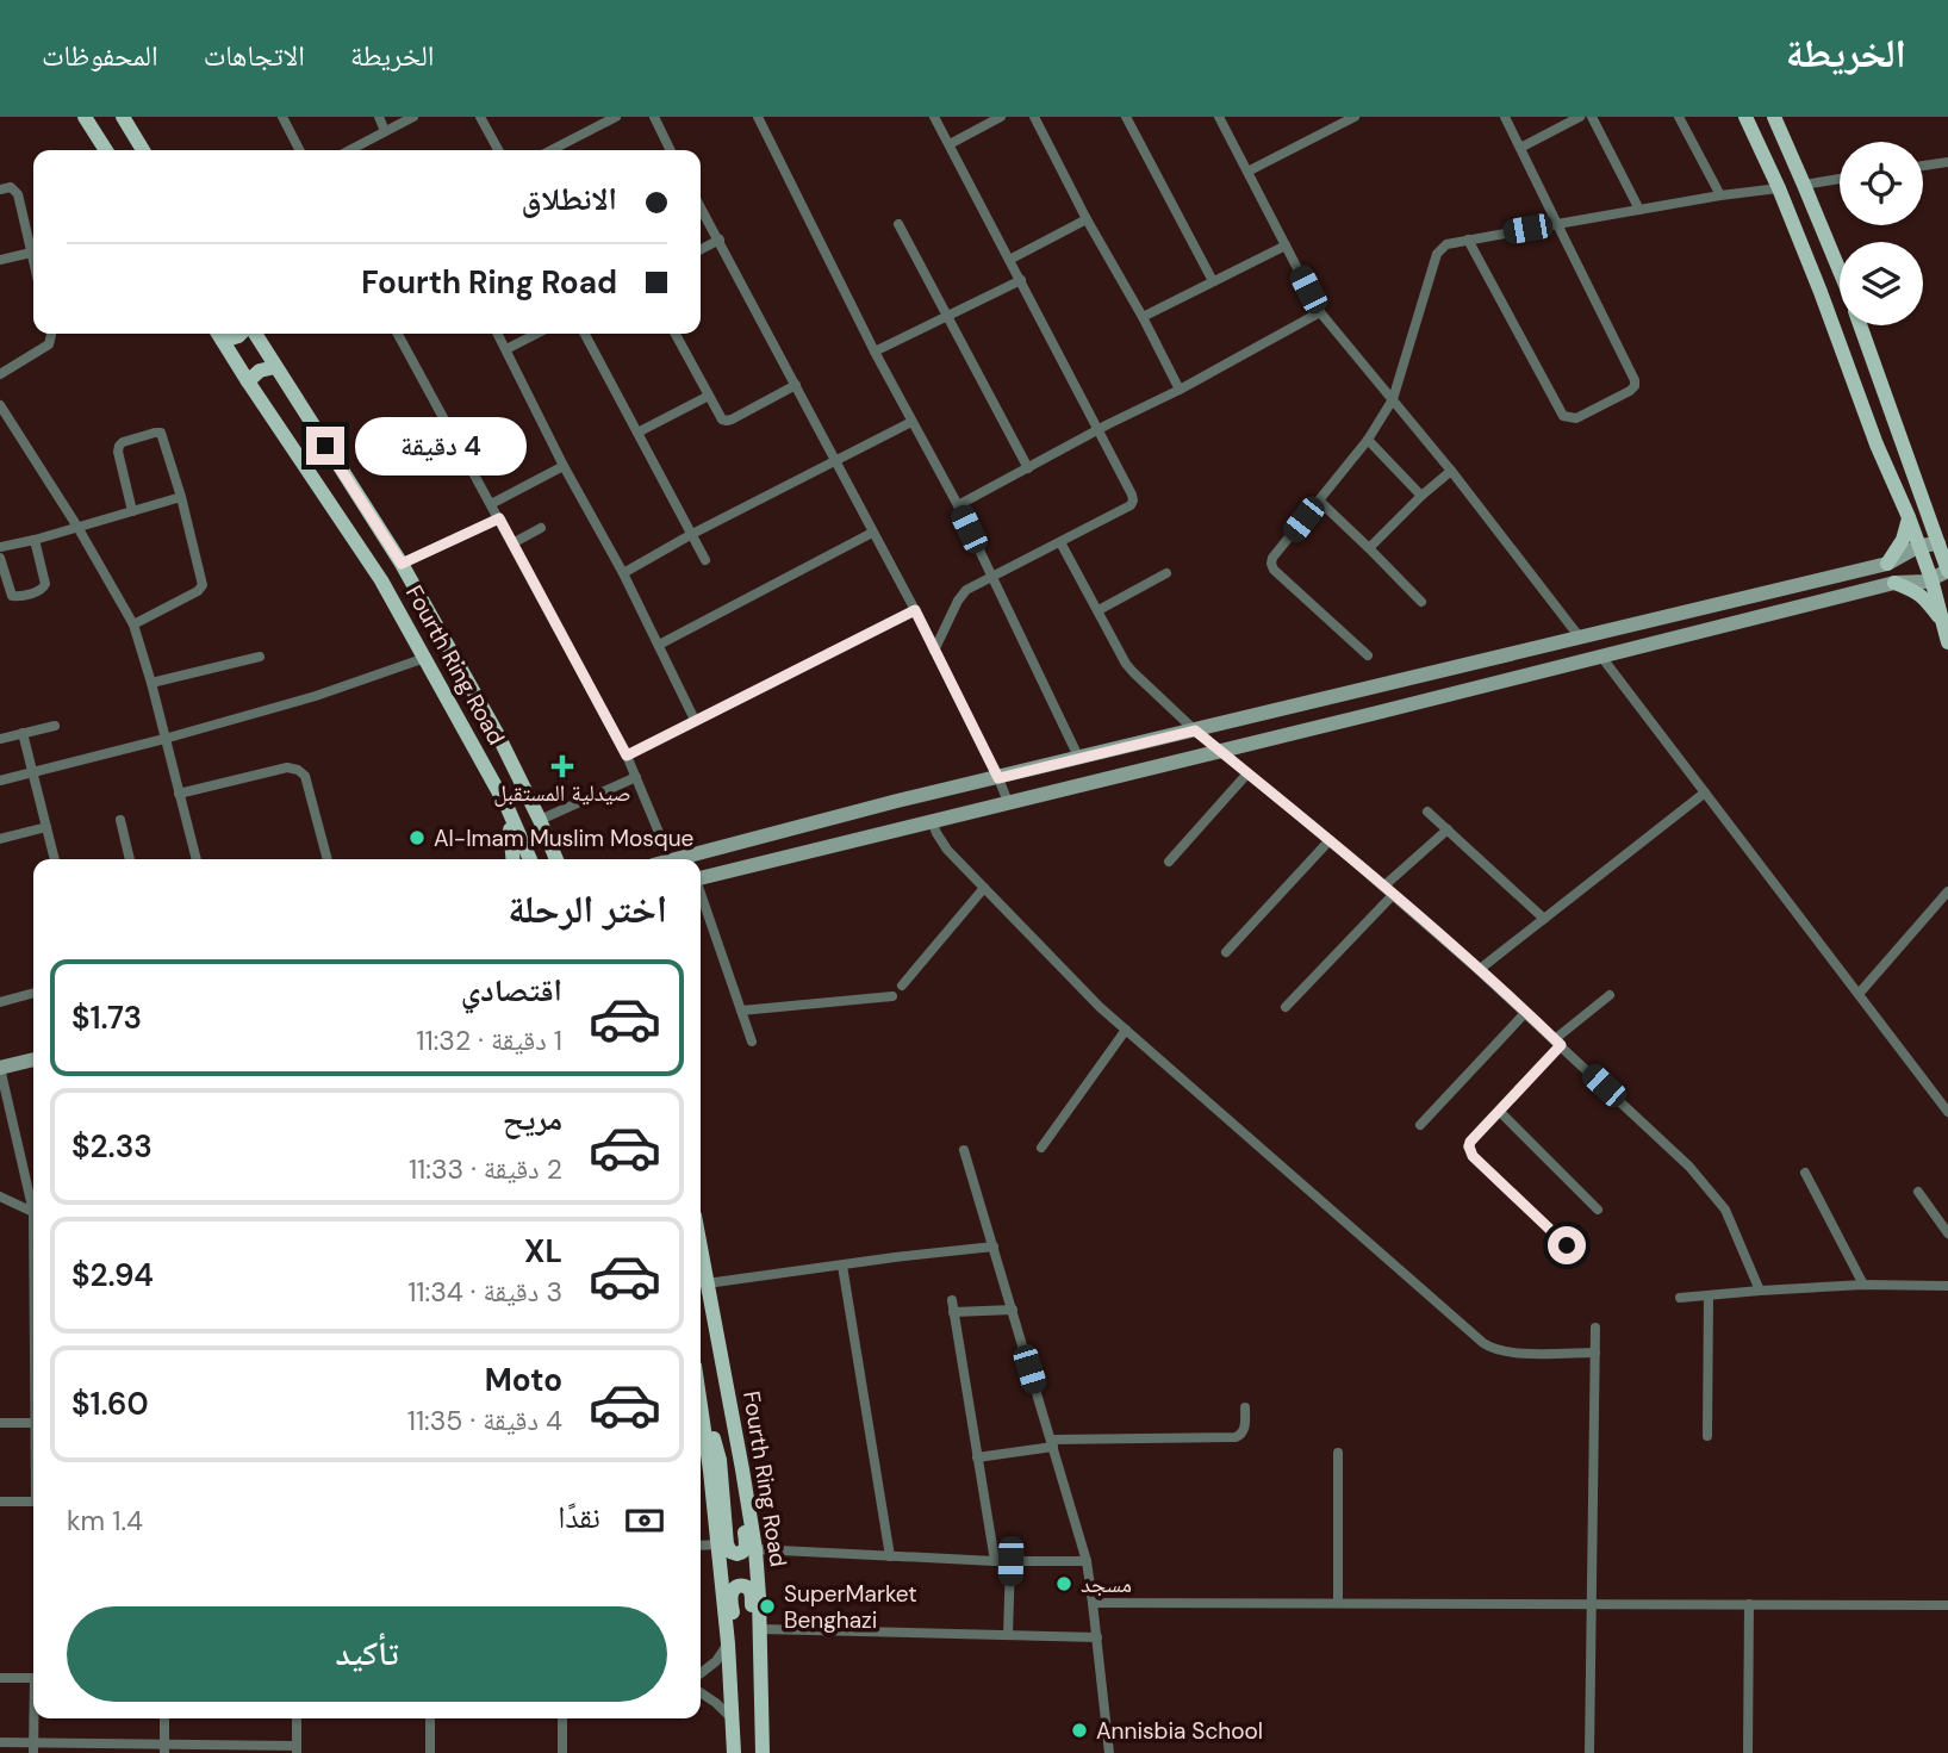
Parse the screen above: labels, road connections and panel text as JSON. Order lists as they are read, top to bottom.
{
  "streets": {
    "main road": ["Fourth Ring Road"]
  },
  "places": {
    "health": ["صيدلية المستقبل"],
    "other": [
      "Al-Imam Muslim Mosque",
      "مسجد",
      "SuperMarket Benghazi",
      "Annisbia School"
    ]
  },
  "page": {
    "header": "الخريطة",
    "nav": ["الخريطة", "الاتجاهات", "المحفوظات"],
    "banner": ["الانطلاق", "Fourth Ring Road"],
    "bubble": "4 دقيقة",
    "heading": "اختر الرحلة",
    "list": [
      {
        "name": "اقتصادي",
        "note": "1 دقيقة · 11:32",
        "value": "$1.73"
      },
      {
        "name": "مريح",
        "note": "2 دقيقة · 11:33",
        "value": "$2.33"
      },
      {
        "name": "XL",
        "note": "3 دقيقة · 11:34",
        "value": "$2.94"
      },
      {
        "name": "Moto",
        "note": "4 دقيقة · 11:35",
        "value": "$1.60"
      }
    ],
    "pay": ["نقدًا", "1.4 km"],
    "buttons": "تأكيد"
  }
}
